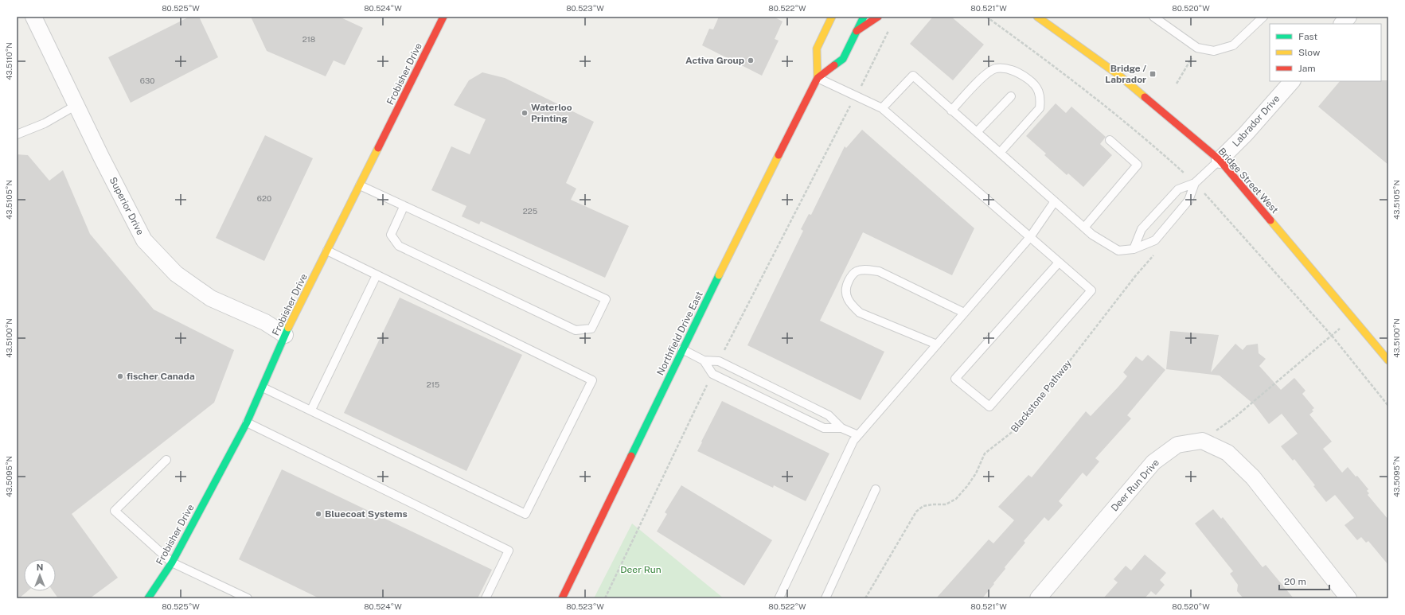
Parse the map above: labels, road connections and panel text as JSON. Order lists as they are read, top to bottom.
{
  "streets": {
    "main road": ["Frobisher Drive", "Bridge Street West", "Northfield Drive East"],
    "street": ["Labrador Drive", "Superior Drive", "Deer Run Drive"],
    "path": ["Blackstone Pathway"]
  },
  "crossings": [
    ["Frobisher Drive", "Superior Drive"],
    ["Labrador Drive", "Bridge Street West"]
  ],
  "parks": ["Deer Run"],
  "places": {
    "other": [
      "Activa Group",
      "Waterloo Printing",
      "fischer Canada",
      "Bluecoat Systems"
    ],
    "transit": ["Bridge / Labrador"]
  },
  "house_numbers": [
    "218",
    "630",
    "620",
    "225",
    "215"
  ],
  "legend": ["Fast", "Slow", "Jam"],
  "scale_bar": "20 m",
  "north": "top",
  "coordinates": [
    "80.525°W",
    "80.524°W",
    "80.523°W",
    "80.522°W",
    "80.521°W",
    "80.520°W",
    "43.5110°N",
    "43.5105°N",
    "43.5100°N",
    "43.5095°N"
  ]
}
